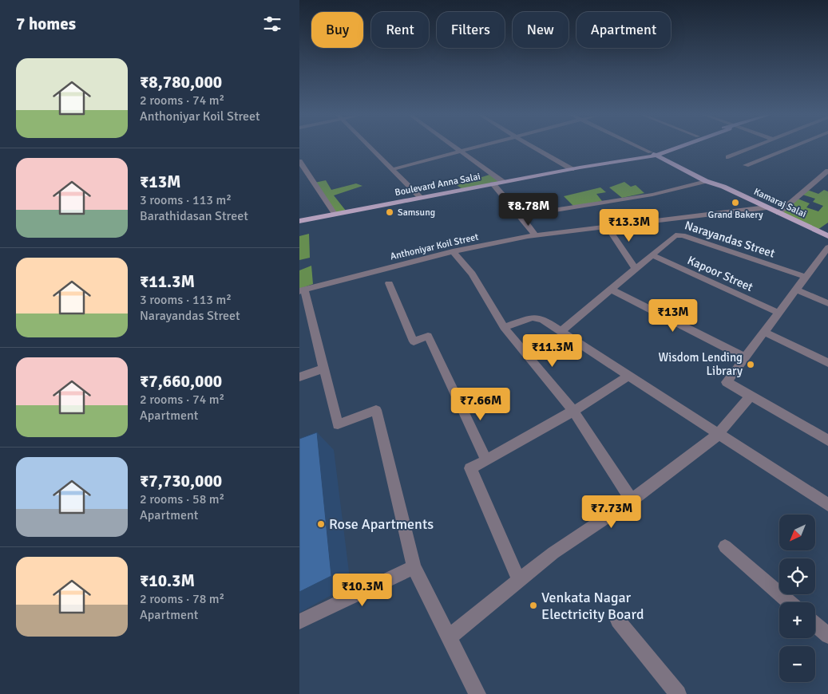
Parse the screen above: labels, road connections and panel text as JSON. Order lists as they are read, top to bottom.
{
  "streets": {
    "main road": ["Boulevard Anna Salai", "Kamaraj Salai"],
    "street": ["Narayandas Street", "Anthoniyar Koil Street", "Kapoor Street"]
  },
  "crossings": [
    ["Boulevard Anna Salai", "Kamaraj Salai"],
    ["Kamaraj Salai", "Anthoniyar Koil Street"],
    ["Narayandas Street", "Kapoor Street"]
  ],
  "places": [
    "Grand Bakery",
    "Samsung",
    "Wisdom Lending Library",
    "Rose Apartments",
    "Venkata Nagar Electricity Board"
  ],
  "north": "bottom left",
  "page": {
    "heading": "7 homes",
    "chip": [
      "Buy",
      "Rent",
      "Filters",
      "New",
      "Apartment"
    ],
    "list": [
      {
        "name": "₹8,780,000",
        "note": "2 rooms · 74 m² · Anthoniyar Koil Street"
      },
      {
        "name": "₹13M",
        "note": "3 rooms · 113 m² · Barathidasan Street"
      },
      {
        "name": "₹11.3M",
        "note": "3 rooms · 113 m² · Narayandas Street"
      },
      {
        "name": "₹7,660,000",
        "note": "2 rooms · 74 m² · Apartment"
      },
      {
        "name": "₹7,730,000",
        "note": "2 rooms · 58 m² · Apartment"
      },
      {
        "name": "₹10.3M",
        "note": "2 rooms · 78 m² · Apartment"
      }
    ],
    "price": [
      "₹8.78M",
      "₹13.3M",
      "₹13M",
      "₹11.3M",
      "₹7.66M",
      "₹7.73M",
      "₹10.3M"
    ],
    "map_buttons": ["+", "−"]
  }
}
